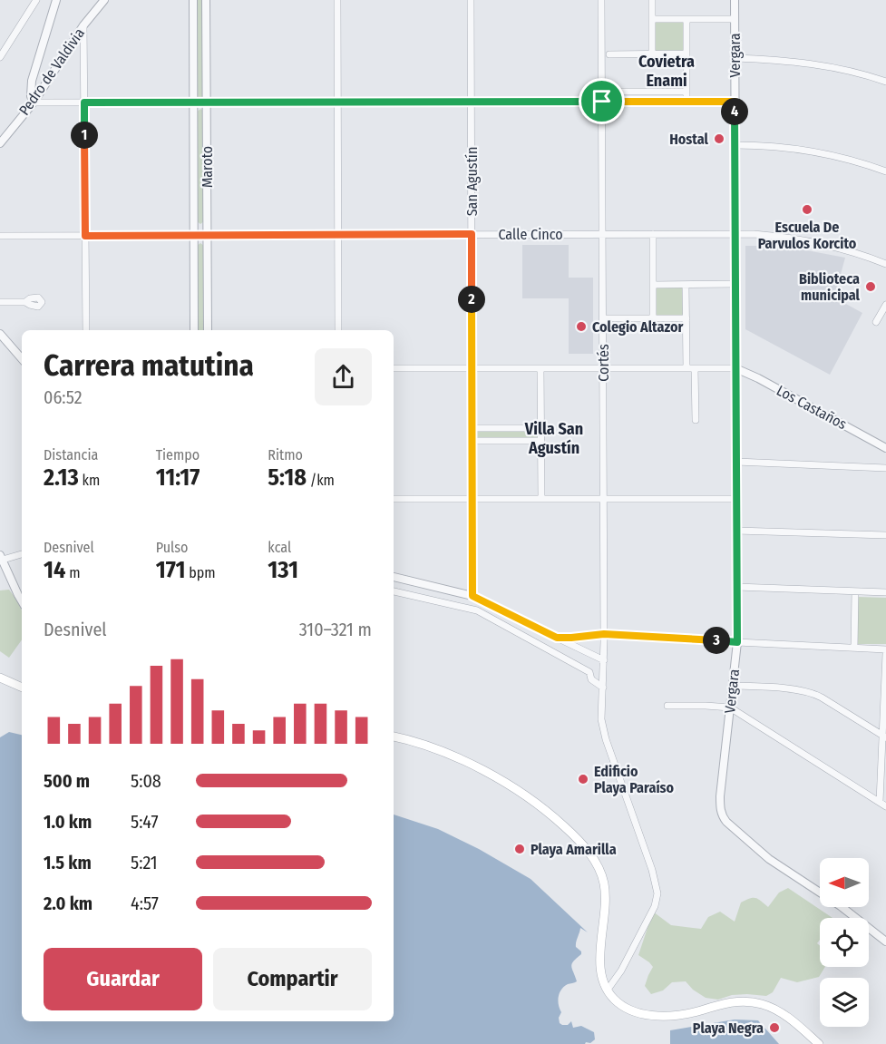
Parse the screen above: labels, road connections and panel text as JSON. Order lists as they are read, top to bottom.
{
  "streets": {
    "street": [
      "Vergara",
      "Pedro de Valdivia",
      "Maroto",
      "San Agustín",
      "Calle Cinco",
      "Cortés",
      "Los Castaños"
    ]
  },
  "crossings": [
    ["Vergara", "Calle Cinco"],
    ["Vergara", "Los Castaños"],
    ["Maroto", "Calle Cinco"],
    ["San Agustín", "Calle Cinco"],
    ["Calle Cinco", "Cortés"]
  ],
  "districts": ["Covietra Enami", "Villa San Agustín"],
  "places": [
    "Hostal",
    "Escuela De Parvulos Korcito",
    "Biblioteca municipal",
    "Colegio Altazor",
    "Edificio Playa Paraíso",
    "Playa Amarilla",
    "Playa Negra"
  ],
  "north": "left",
  "page": {
    "pins": [
      "4",
      "1",
      "2",
      "3"
    ],
    "heading": ["Carrera matutina", "06:52"],
    "stats": [
      ["Distancia", "2.13 km"],
      ["Tiempo", "11:17"],
      ["Ritmo", "5:18 /km"],
      ["Desnivel", "14 m"],
      ["Pulso", "171 bpm"],
      ["kcal", "131"]
    ],
    "chart": ["Desnivel", "310–321 m"],
    "list": [
      {
        "name": "500 m",
        "note": "5:08"
      },
      {
        "name": "1.0 km",
        "note": "5:47"
      },
      {
        "name": "1.5 km",
        "note": "5:21"
      },
      {
        "name": "2.0 km",
        "note": "4:57"
      }
    ],
    "buttons": ["Guardar", "Compartir"]
  }
}
